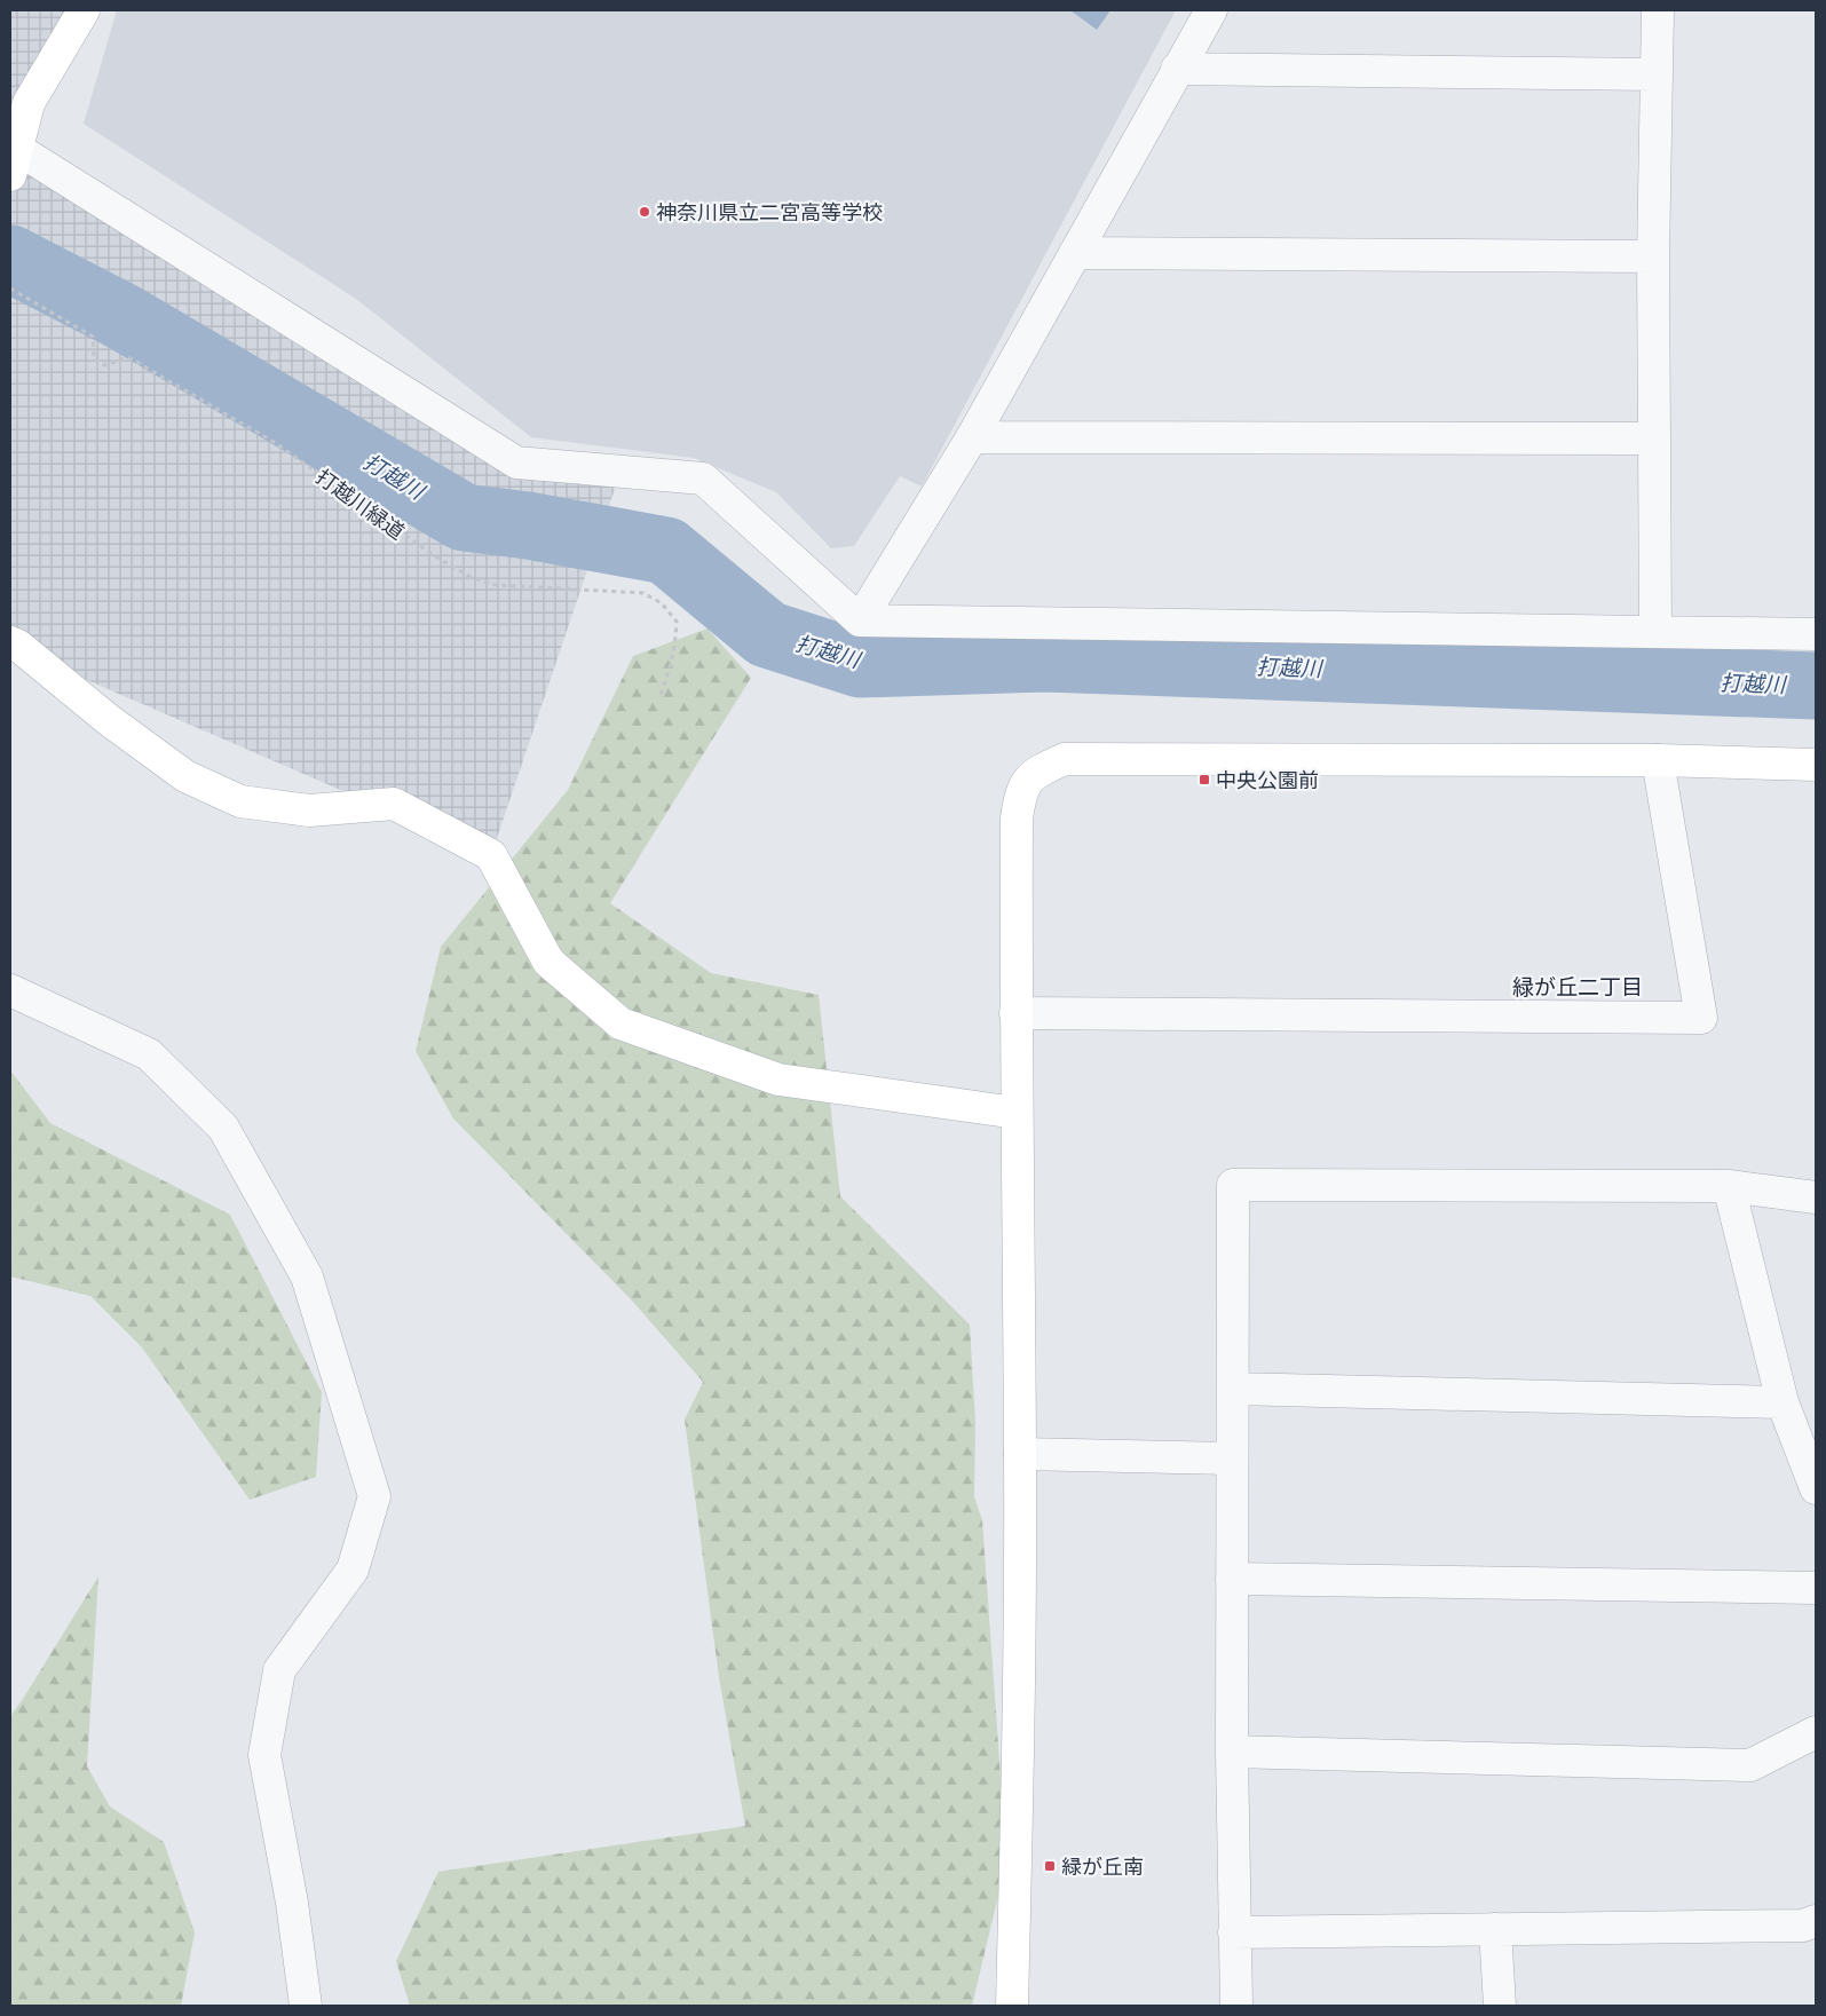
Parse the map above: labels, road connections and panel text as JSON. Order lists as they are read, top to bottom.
{
  "streets": {
    "path": ["打越川緑道"]
  },
  "districts": ["緑が丘二丁目"],
  "water": ["打越川"],
  "places": {
    "other": ["神奈川県立二宮高等学校"],
    "transit": ["中央公園前", "緑が丘南"]
  }
}
